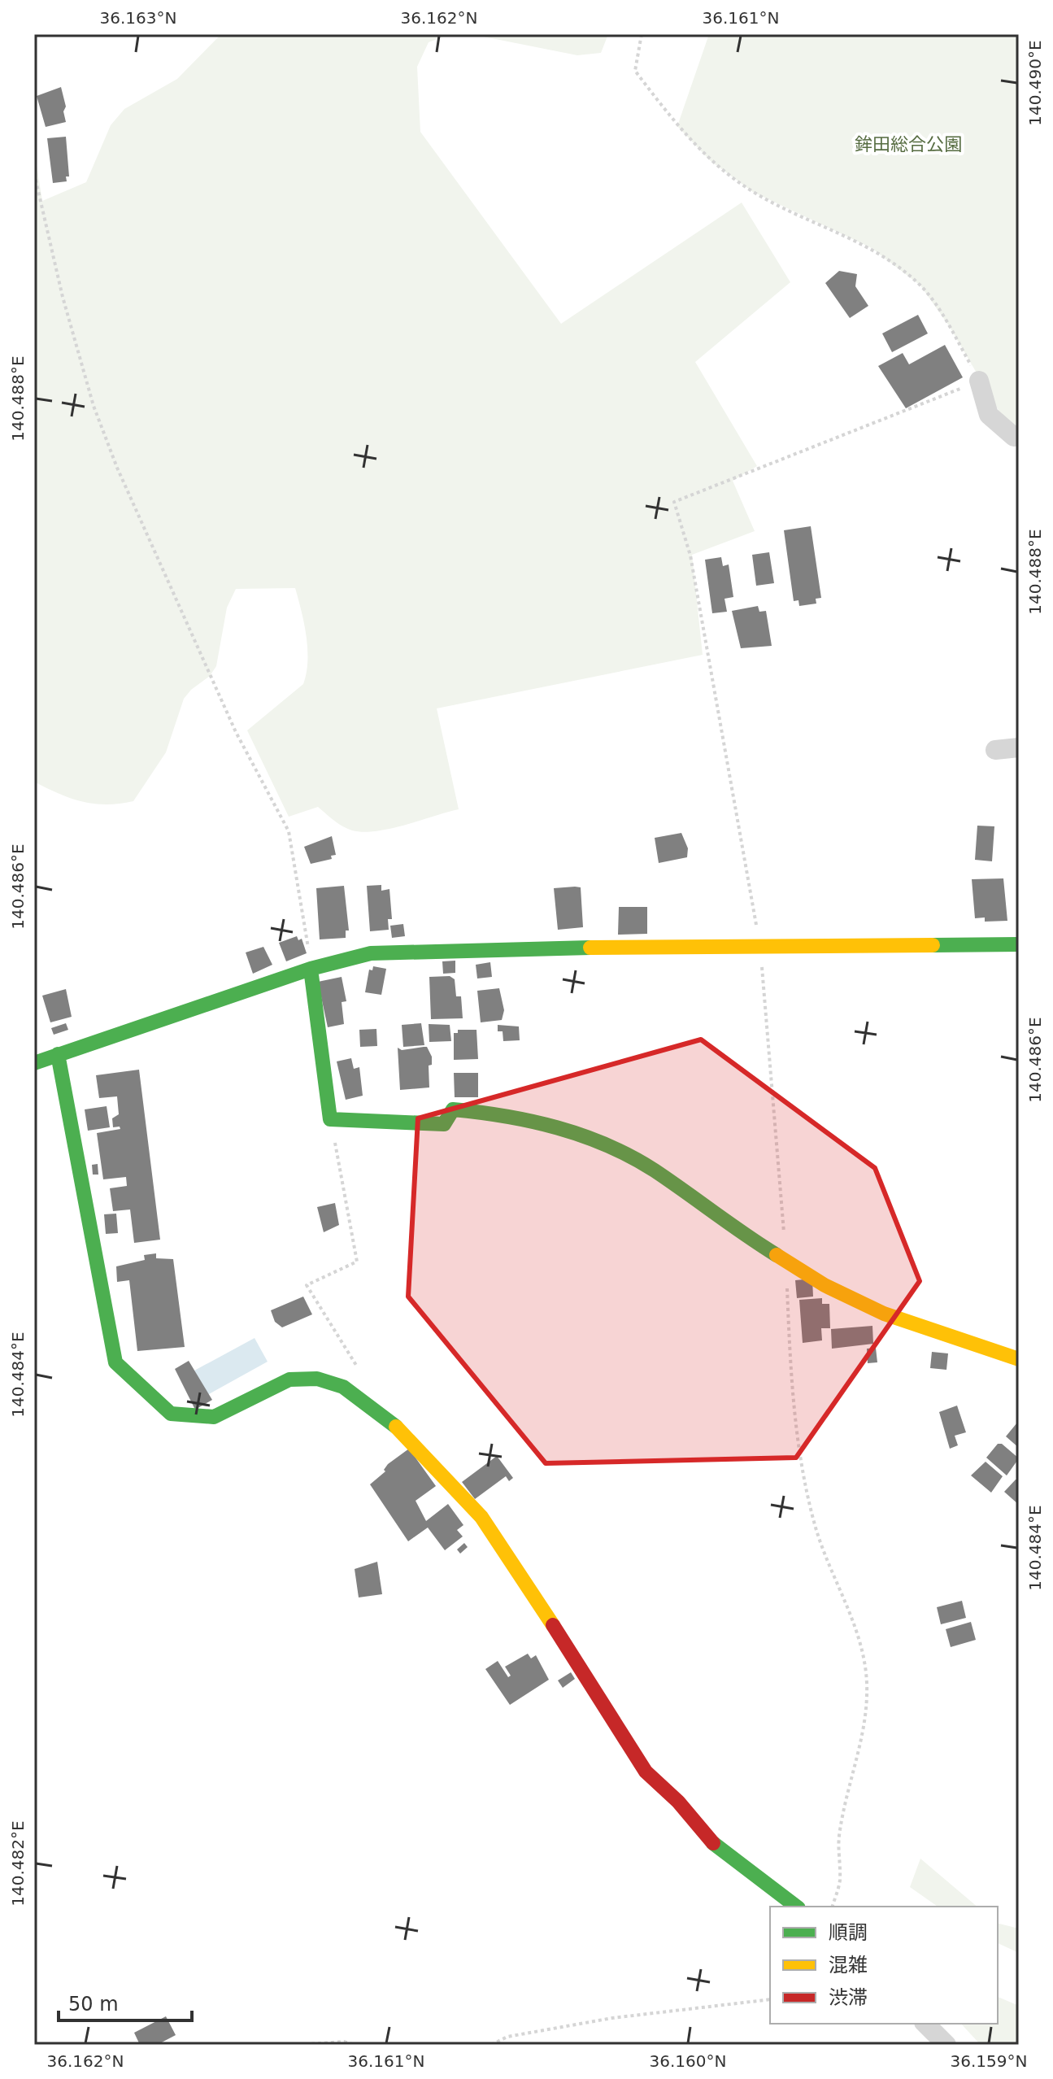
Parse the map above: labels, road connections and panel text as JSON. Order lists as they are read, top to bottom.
{
  "parks": ["鉾田総合公園"],
  "legend": ["順調", "混雑", "渋滞"],
  "scale_bar": "50 m",
  "coordinates": [
    "36.163°N",
    "36.162°N",
    "36.161°N",
    "140.490°E",
    "140.488°E",
    "140.486°E",
    "140.484°E",
    "140.482°E",
    "36.160°N",
    "36.159°N"
  ]
}
